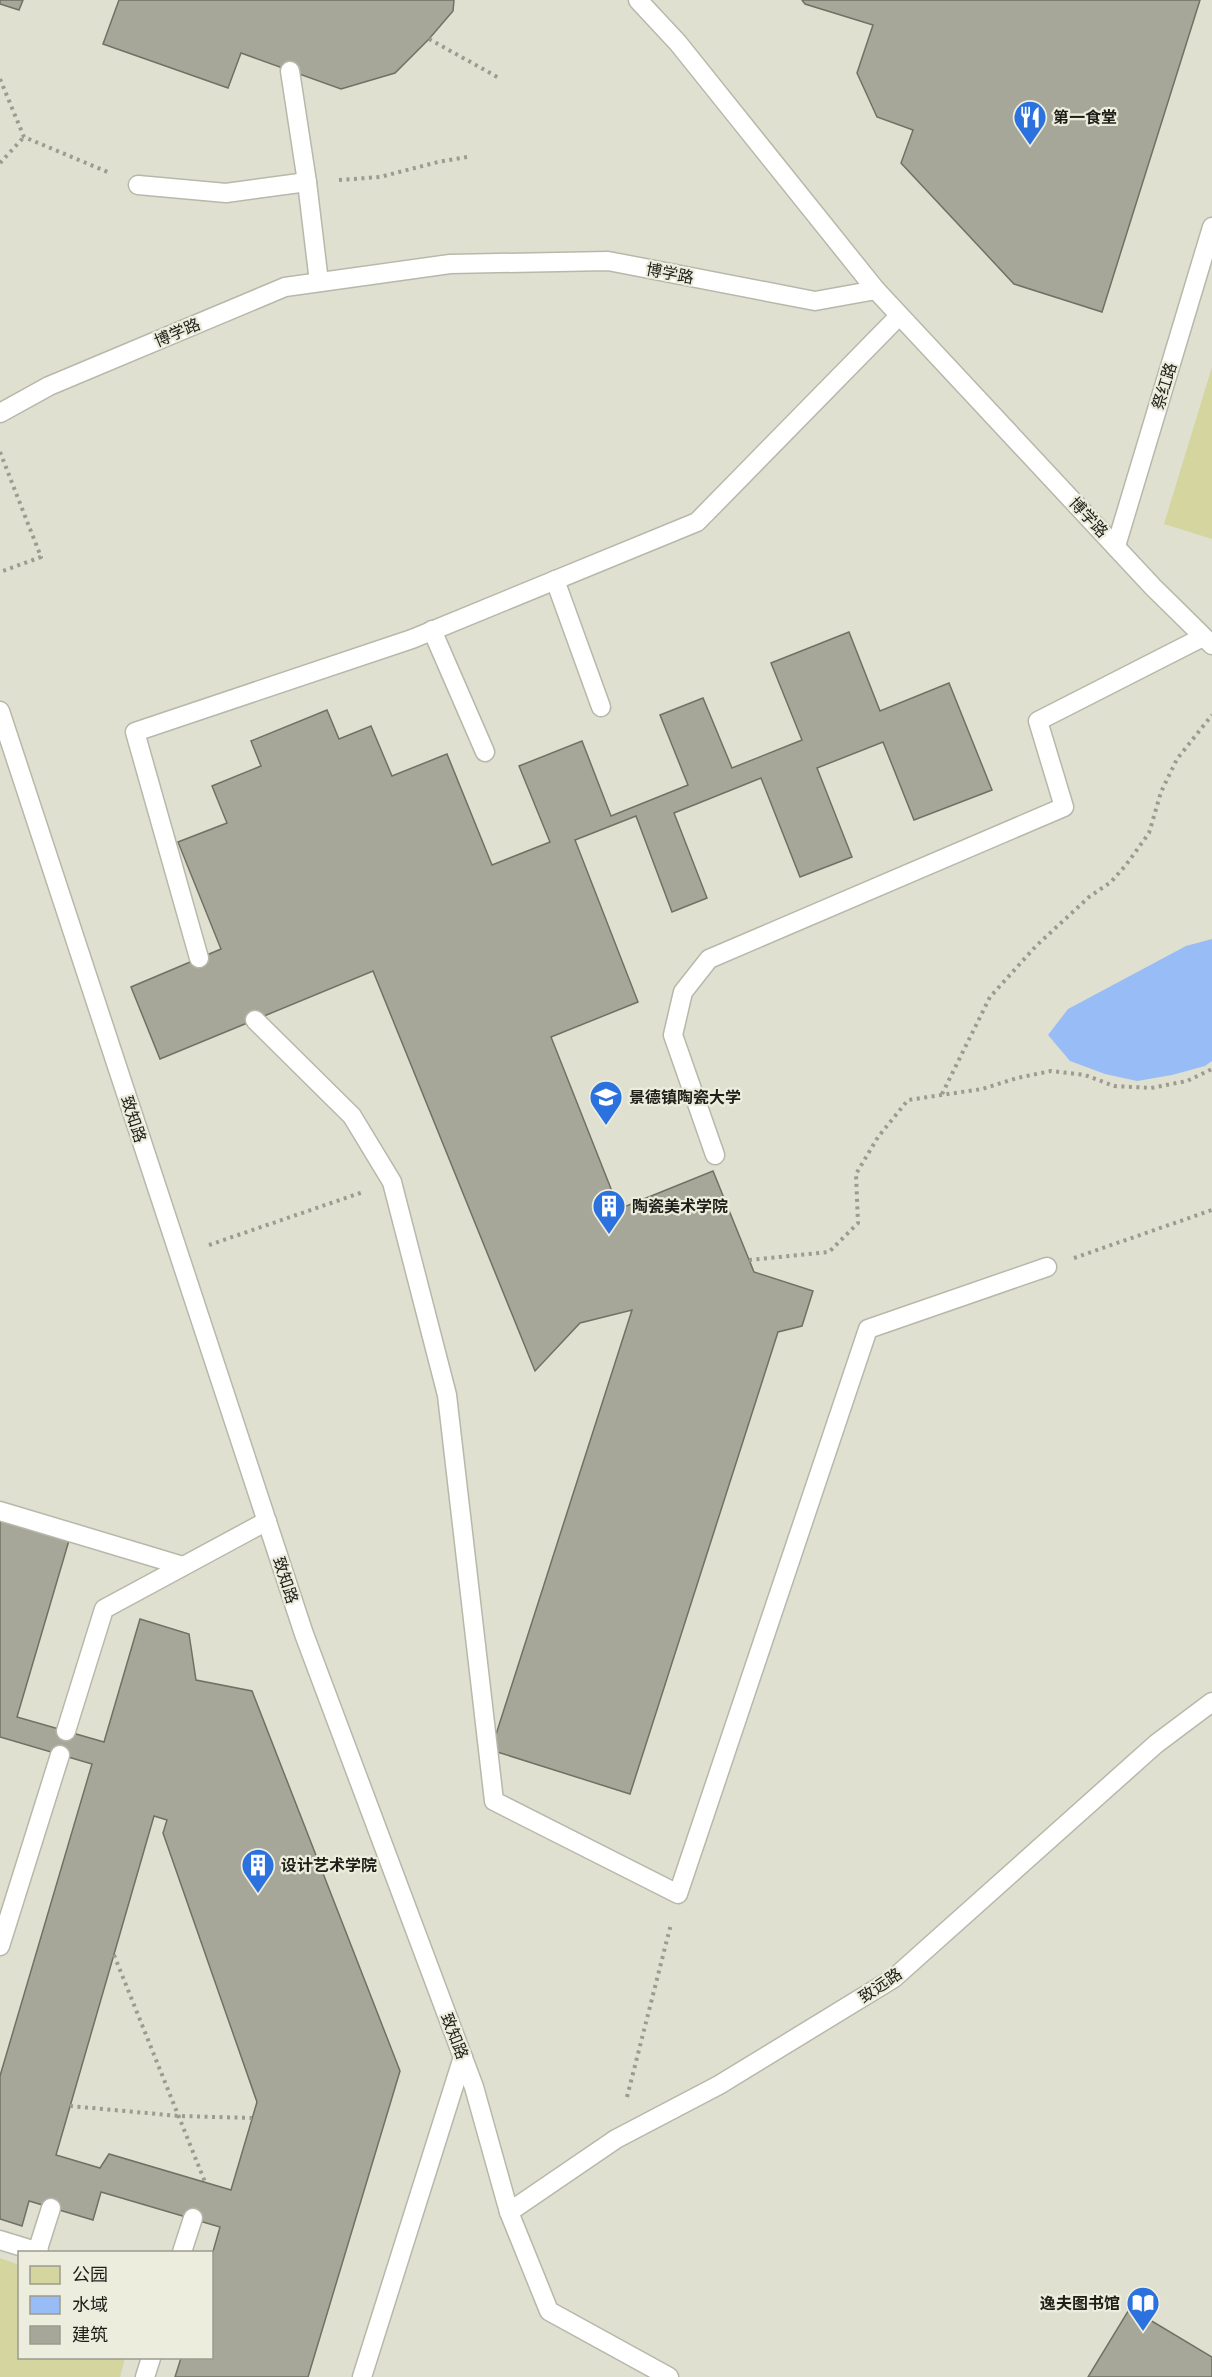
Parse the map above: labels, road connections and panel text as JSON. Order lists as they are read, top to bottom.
{
  "streets": {
    "lane": [
      "博学路",
      "祭红路",
      "致知路",
      "致远路"
    ]
  },
  "crossings": [
    ["博学路", "祭红路"],
    ["致知路", "致远路"]
  ],
  "places": {
    "restaurant": ["第一食堂"],
    "school or university": ["景德镇陶瓷大学"],
    "building": ["陶瓷美术学院", "设计艺术学院"],
    "library": ["逸夫图书馆"]
  },
  "legend": ["公园", "水域", "建筑"]
}
